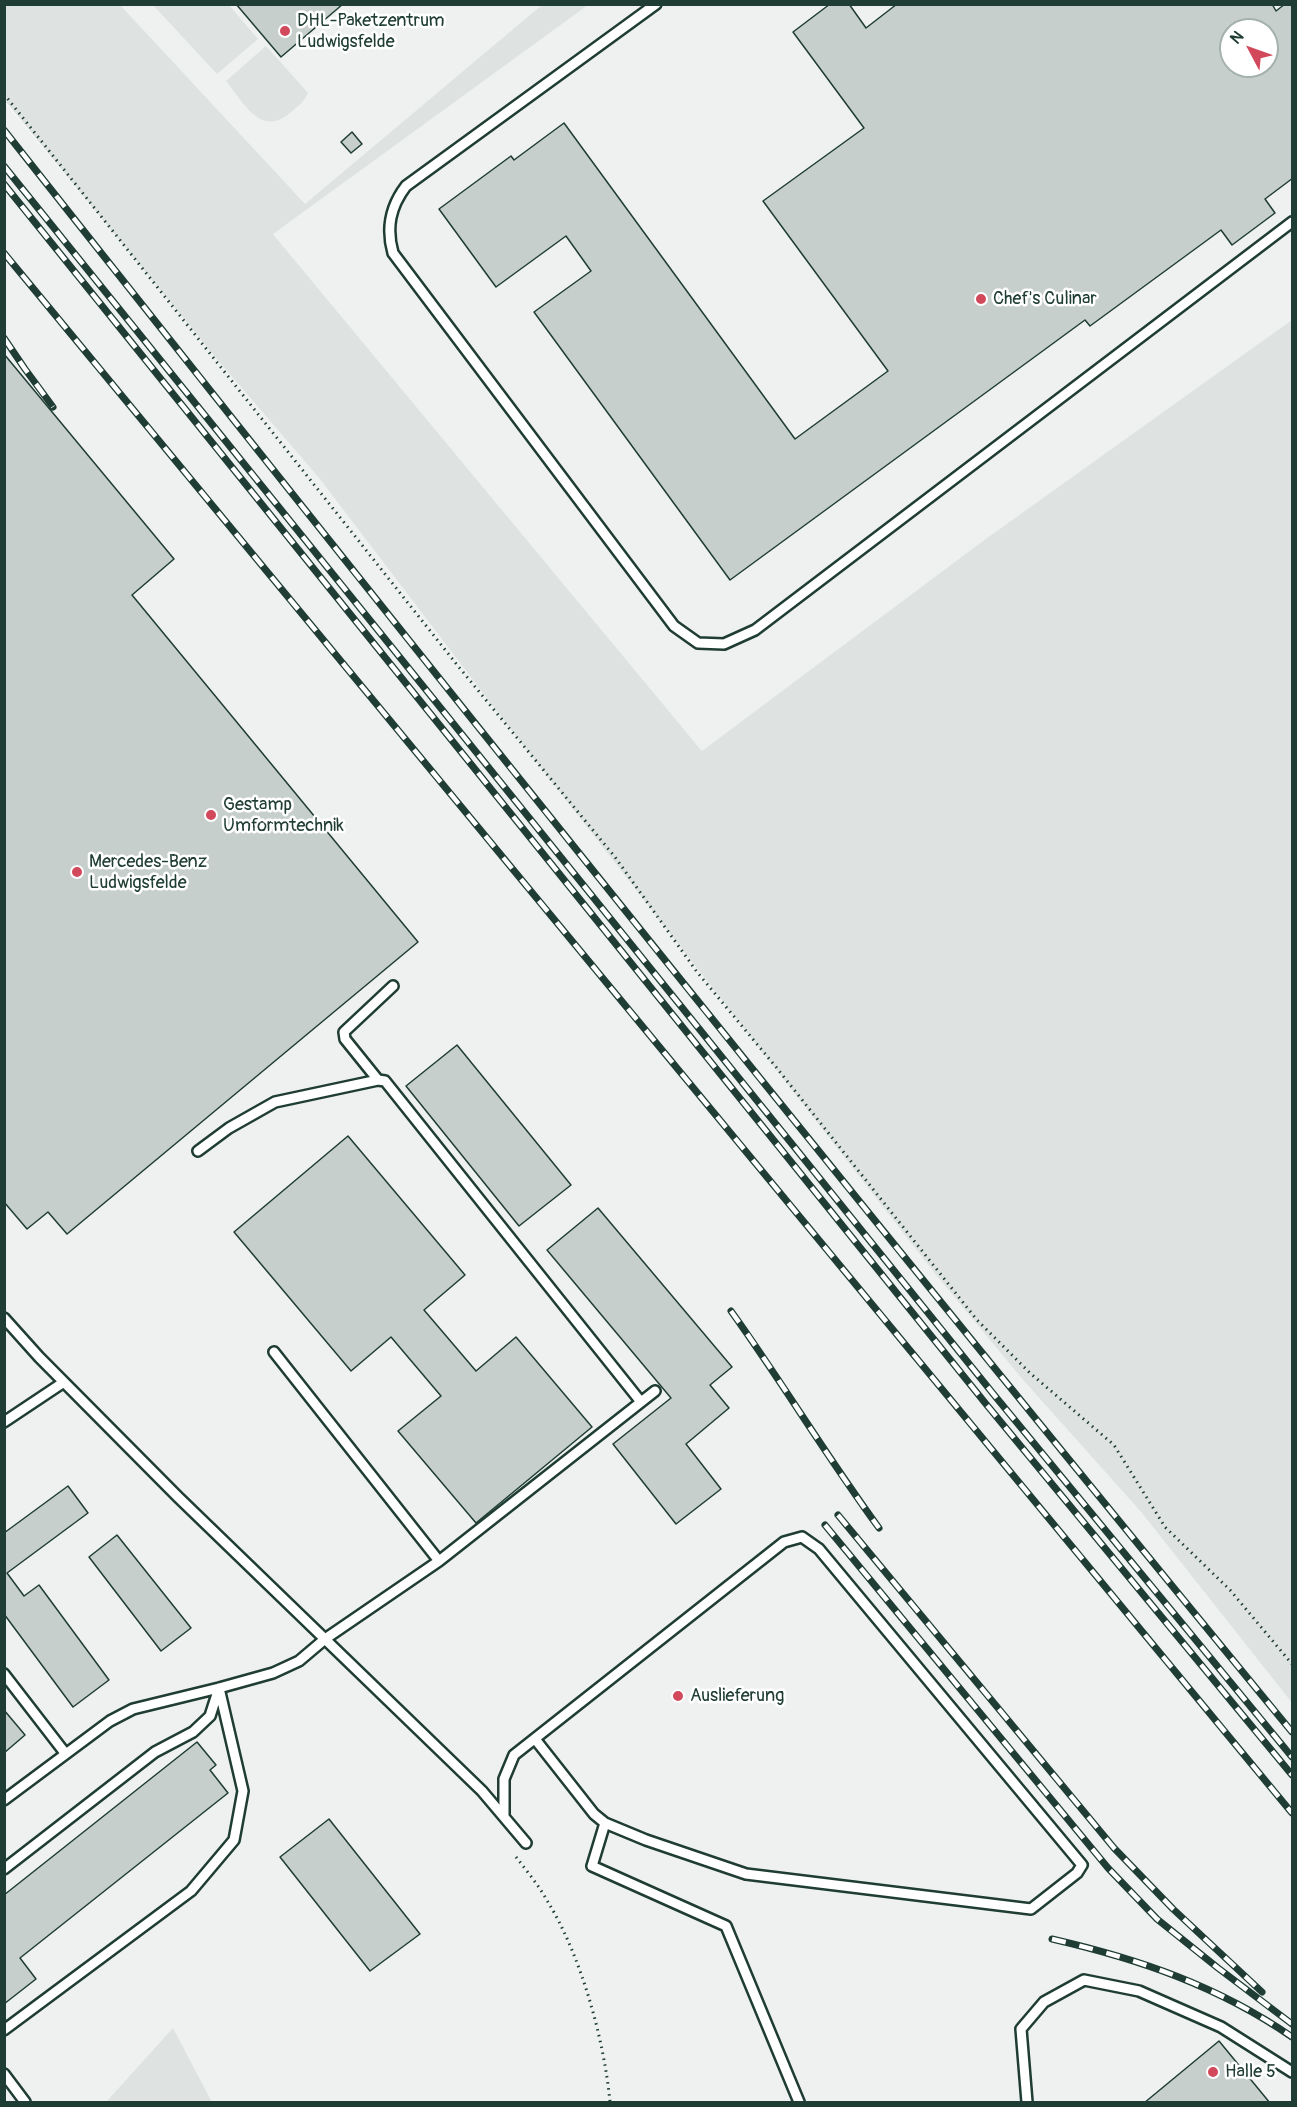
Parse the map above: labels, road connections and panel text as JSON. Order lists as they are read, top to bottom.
{
  "places": [
    "DHL-Paketzentrum Ludwigsfelde",
    "Chef's Culinar",
    "Gestamp Umformtechnik",
    "Mercedes-Benz Ludwigsfelde",
    "Auslieferung",
    "Halle 5"
  ],
  "north": "top left"
}
